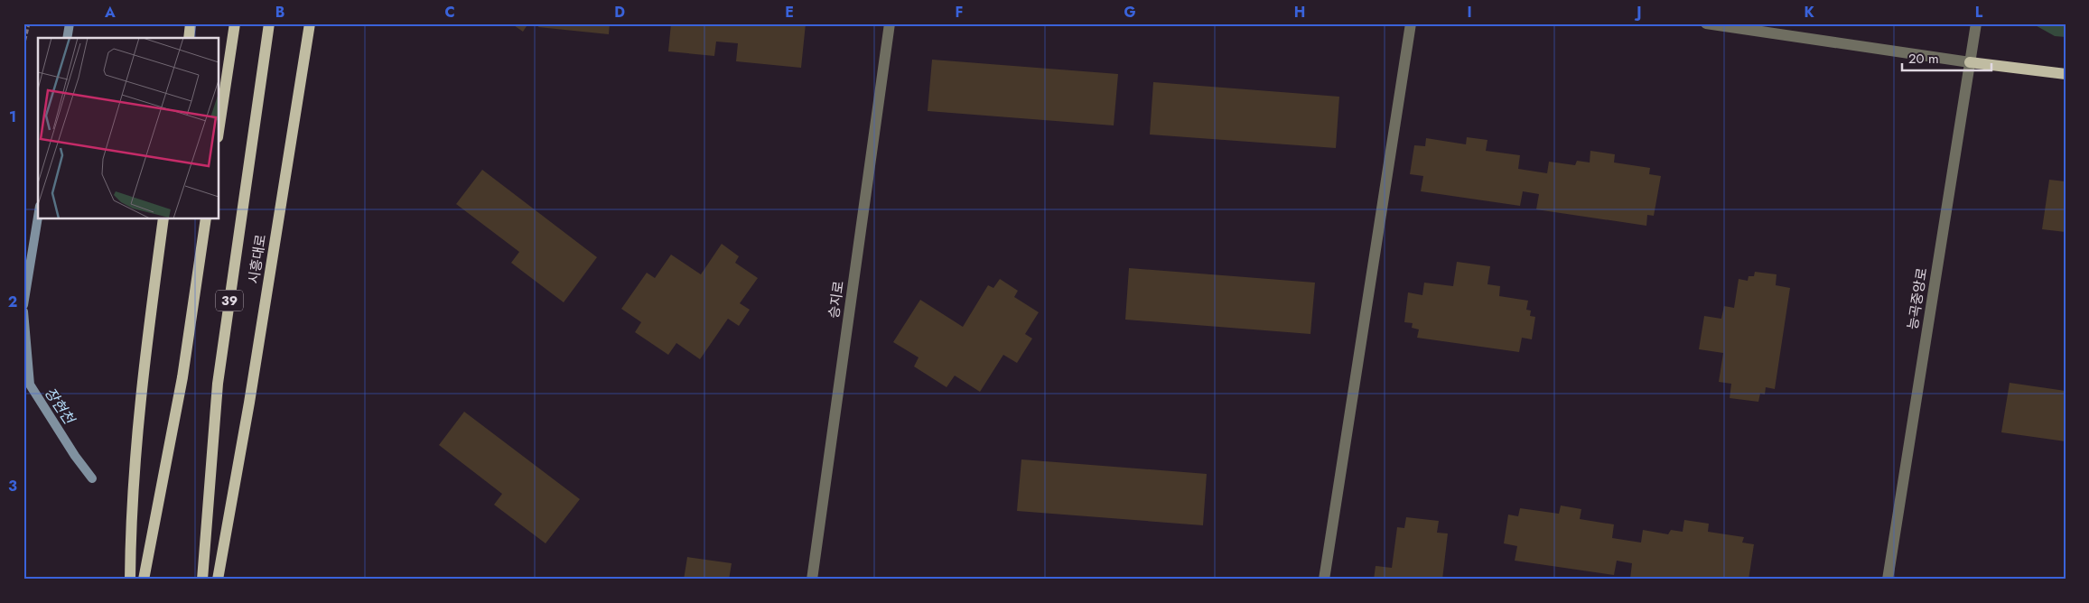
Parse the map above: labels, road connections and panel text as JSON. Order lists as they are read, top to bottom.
{
  "streets": {
    "main road": ["시흥대로", "39"],
    "street": ["능곡중앙로", "승지로"]
  },
  "water": ["장현천"],
  "scale_bar": "20 m",
  "grid": {
    "columns": [
      "A",
      "B",
      "C",
      "D",
      "E",
      "F",
      "G",
      "H",
      "I",
      "J",
      "K",
      "L"
    ],
    "rows": ["1", "2", "3"]
  }
}
